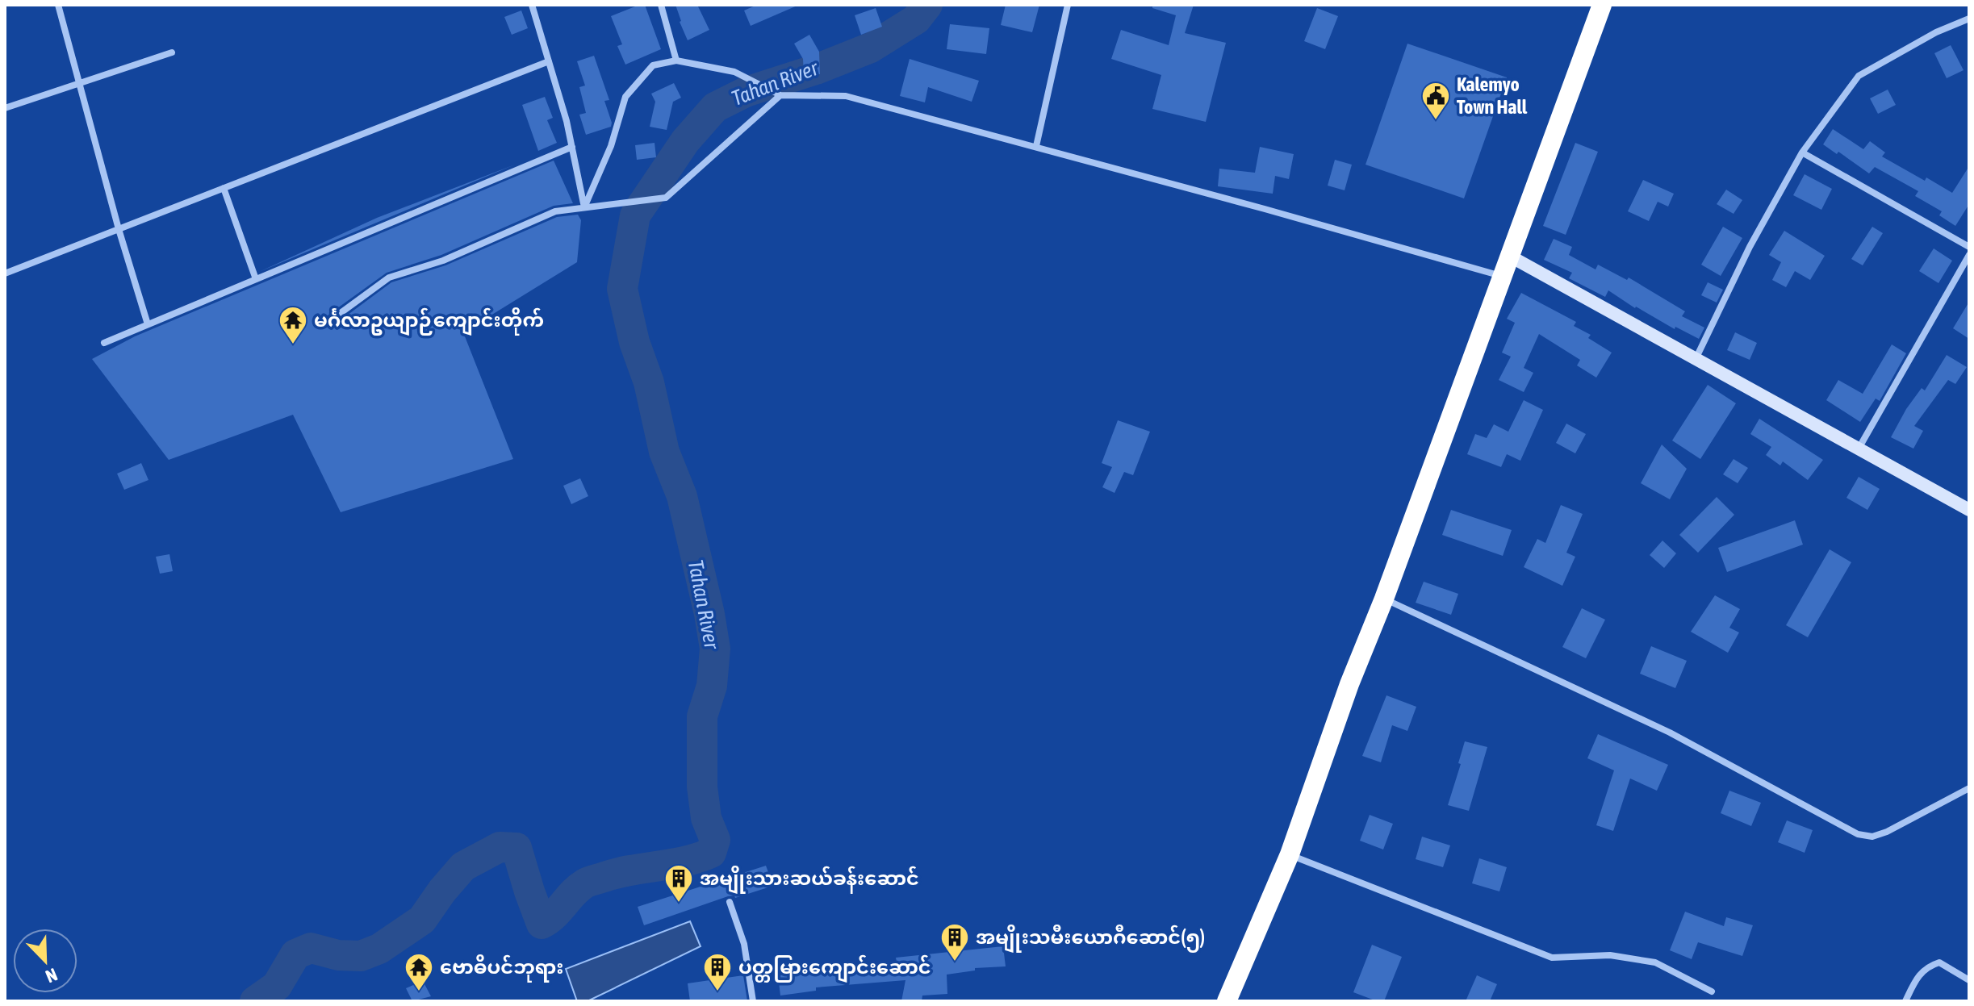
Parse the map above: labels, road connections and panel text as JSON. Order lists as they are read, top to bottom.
{
  "water": ["Tahan River"],
  "places": {
    "public building": ["Kalemyo Town Hall"],
    "temple": ["မင်္ဂလာဥယျာဉ်ကျောင်းတိုက်", "ဗောဓိပင်ဘုရား"],
    "building": ["အမျိုးသားဆယ်ခန်းဆောင်", "အမျိုးသမီးယောဂီဆောင်(၅)", "ပတ္တမြားကျောင်းဆောင်"]
  },
  "north": "bottom right"
}
